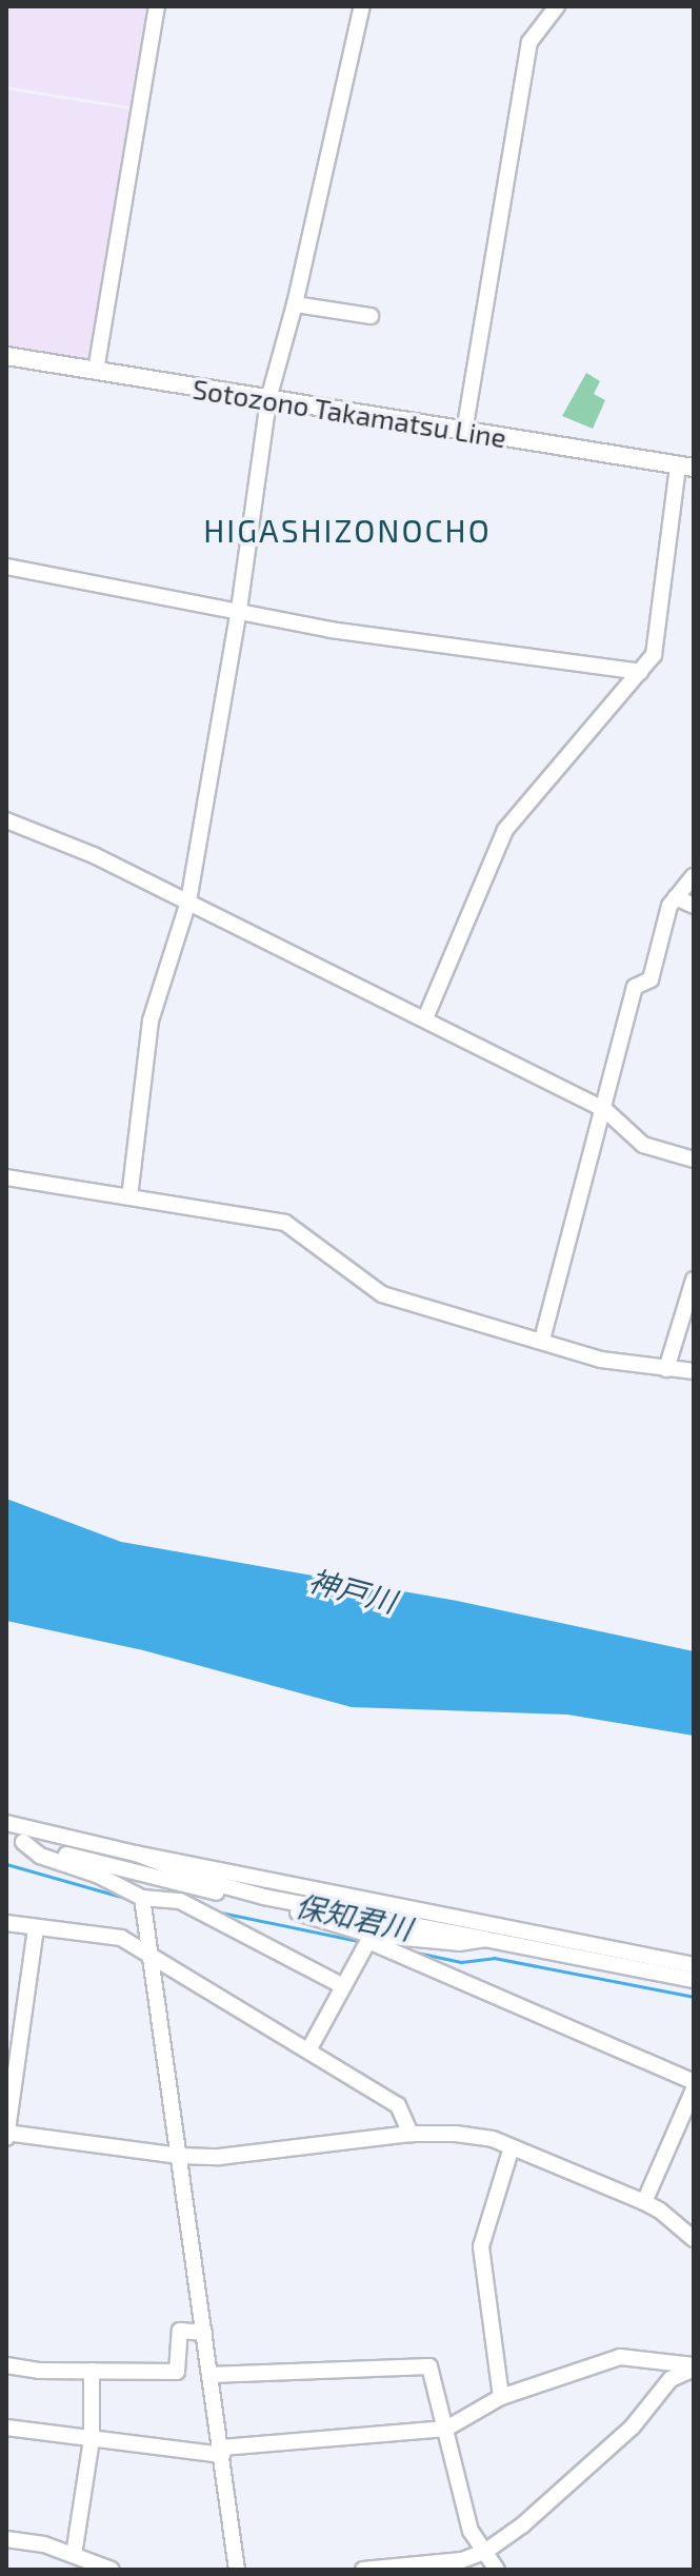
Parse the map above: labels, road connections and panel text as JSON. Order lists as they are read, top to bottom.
{
  "streets": {
    "main road": ["Sotozono Takamatsu Line"]
  },
  "districts": ["HIGASHIZONOCHO"],
  "water": ["神戸川", "保知君川"]
}
